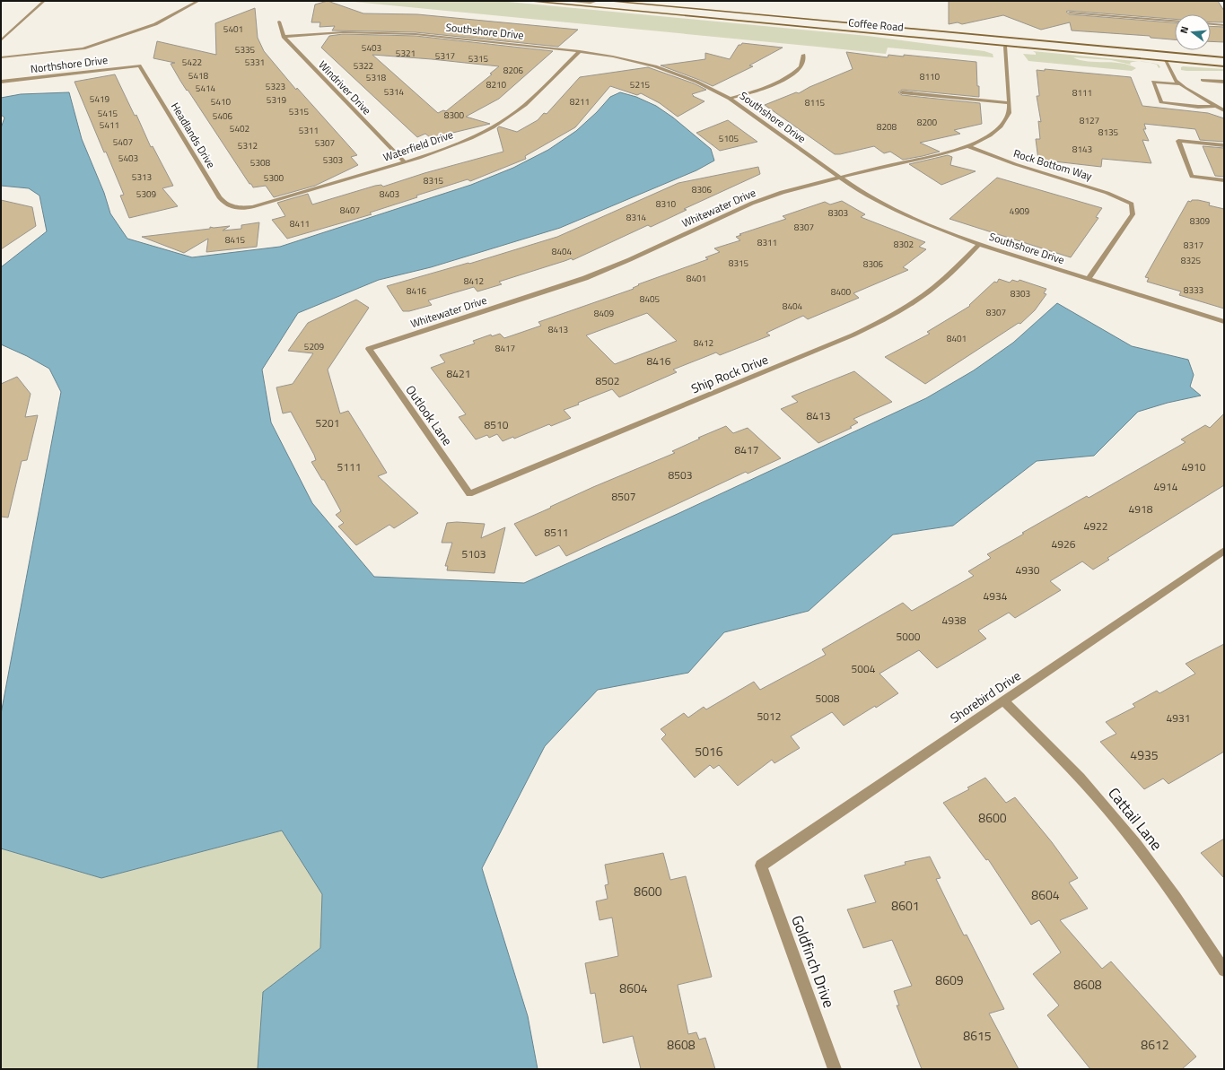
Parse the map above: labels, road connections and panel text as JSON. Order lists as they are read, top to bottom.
{
  "streets": {
    "main road": ["Coffee Road"],
    "street": [
      "Southshore Drive",
      "Northshore Drive",
      "Windriver Drive",
      "Headlands Drive",
      "Waterfield Drive",
      "Rock Bottom Way",
      "Whitewater Drive",
      "Ship Rock Drive",
      "Outlook Lane",
      "Shorebird Drive",
      "Cattail Lane",
      "Goldfinch Drive"
    ]
  },
  "crossings": [
    ["Coffee Road", "Whitewater Drive"],
    ["Southshore Drive", "Windriver Drive"],
    ["Southshore Drive", "Waterfield Drive"],
    ["Southshore Drive", "Rock Bottom Way"],
    ["Southshore Drive", "Whitewater Drive"],
    ["Southshore Drive", "Ship Rock Drive"],
    ["Northshore Drive", "Headlands Drive"],
    ["Windriver Drive", "Waterfield Drive"],
    ["Headlands Drive", "Waterfield Drive"],
    ["Rock Bottom Way", "Whitewater Drive"],
    ["Whitewater Drive", "Outlook Lane"],
    ["Ship Rock Drive", "Outlook Lane"],
    ["Shorebird Drive", "Cattail Lane"],
    ["Shorebird Drive", "Goldfinch Drive"]
  ],
  "house_numbers": [
    "5401",
    "5403",
    "5335",
    "5321",
    "5317",
    "5315",
    "5422",
    "5331",
    "5322",
    "8206",
    "5418",
    "8110",
    "5318",
    "8210",
    "5215",
    "5323",
    "5414",
    "5314",
    "8111",
    "5419",
    "5319",
    "5410",
    "8211",
    "8115",
    "5315",
    "5415",
    "8300",
    "5406",
    "8127",
    "8200",
    "5411",
    "8208",
    "5402",
    "5311",
    "8135",
    "5105",
    "5407",
    "5307",
    "5312",
    "8143",
    "5403",
    "5303",
    "5308",
    "5313",
    "5300",
    "8315",
    "8306",
    "5309",
    "8403",
    "8310",
    "8407",
    "4909",
    "8303",
    "8314",
    "8309",
    "8411",
    "8307",
    "8415",
    "8311",
    "8302",
    "8317",
    "8404",
    "8325",
    "8315",
    "8306",
    "8401",
    "8412",
    "8333",
    "8416",
    "8400",
    "8303",
    "8405",
    "8404",
    "8307",
    "8409",
    "8413",
    "8401",
    "8412",
    "5209",
    "8417",
    "8416",
    "8421",
    "8502",
    "8413",
    "5201",
    "8510",
    "8417",
    "5111",
    "4910",
    "8503",
    "4914",
    "8507",
    "4918",
    "4922",
    "8511",
    "4926",
    "5103",
    "4930",
    "4934",
    "4938",
    "5000",
    "5004",
    "5008",
    "5012",
    "4931",
    "5016",
    "4935",
    "8600",
    "8600",
    "8604",
    "8601",
    "8609",
    "8608",
    "8604",
    "8615",
    "8608",
    "8612"
  ],
  "north": "left"
}
